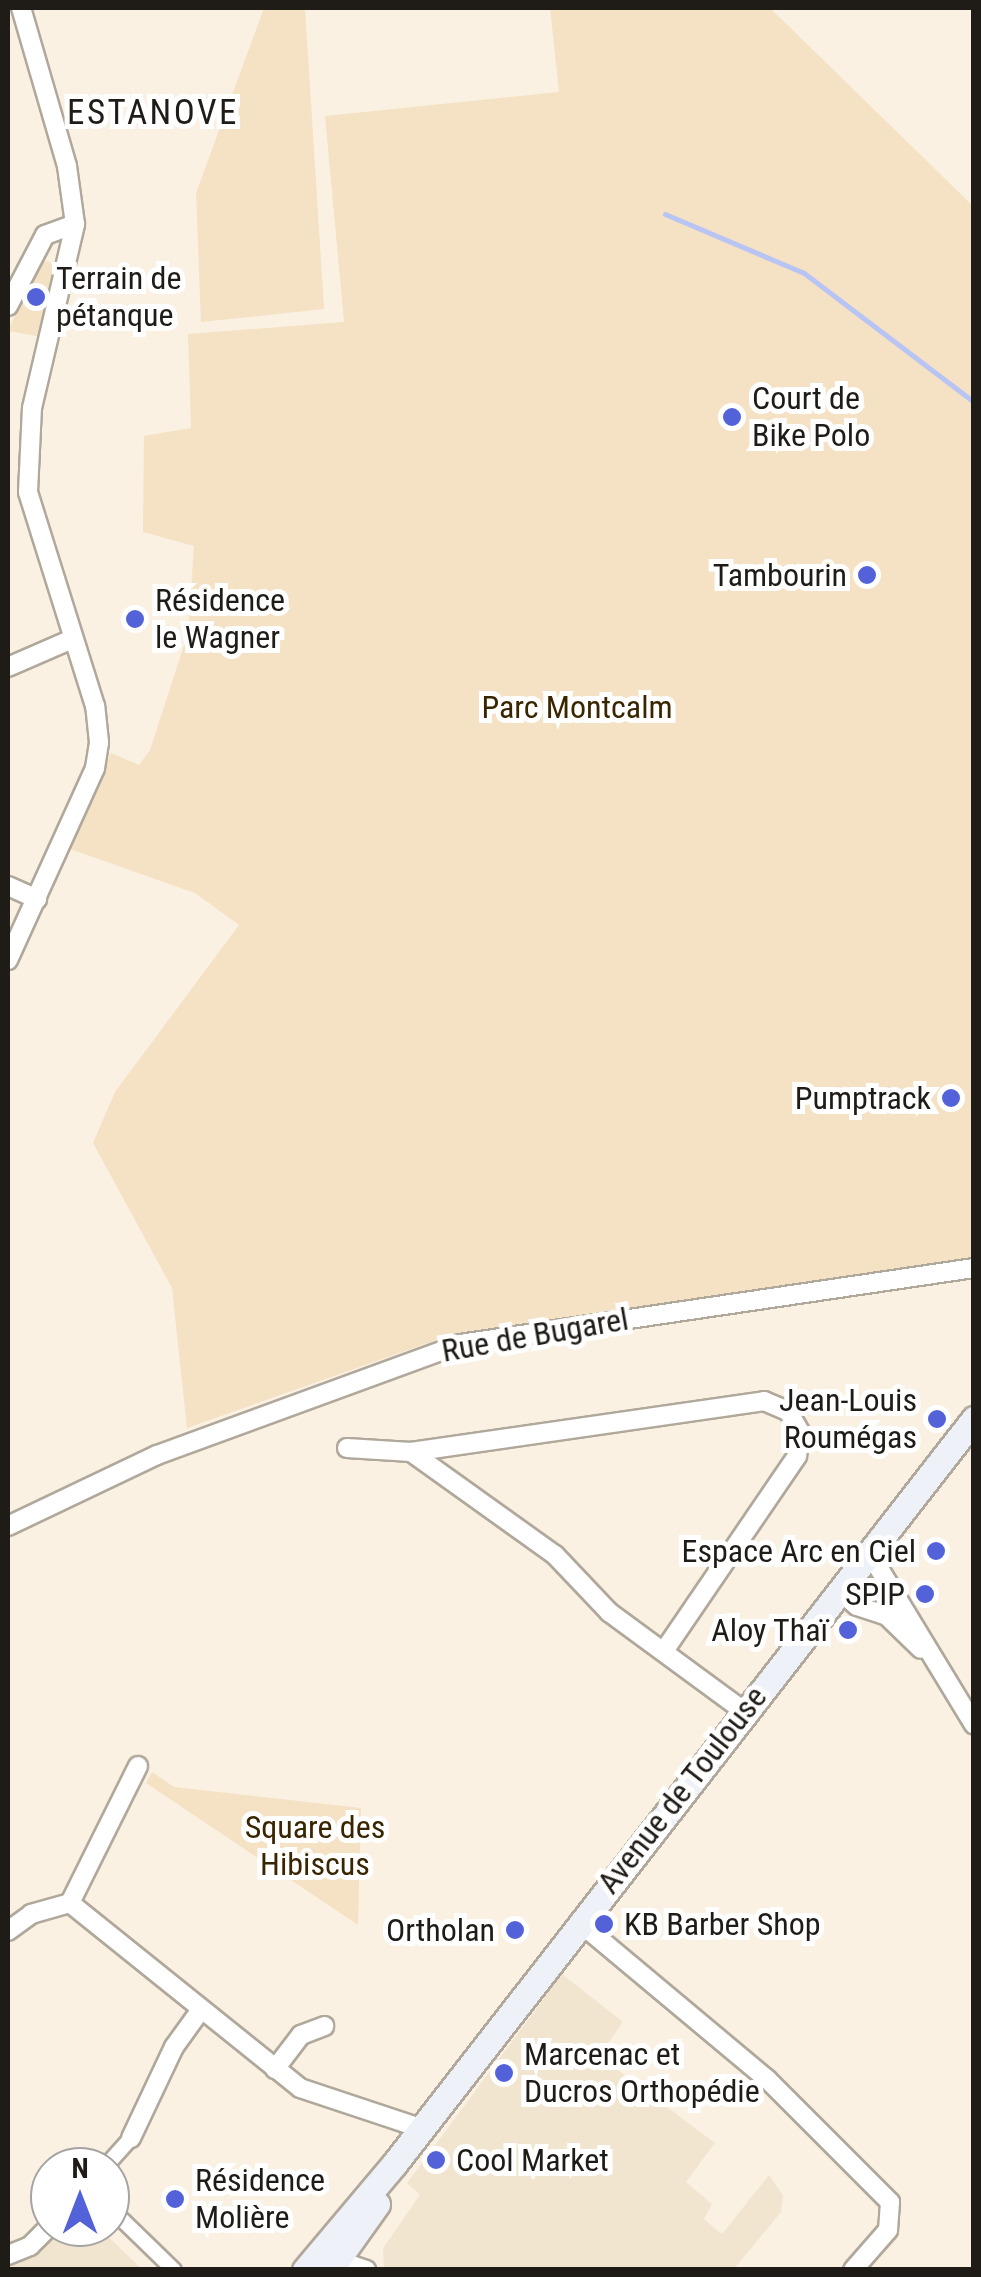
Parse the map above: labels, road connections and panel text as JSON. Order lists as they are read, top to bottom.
{
  "streets": {
    "main road": ["Avenue de Toulouse"],
    "street": ["Rue de Bugarel"]
  },
  "districts": ["ESTANOVE"],
  "parks": ["Parc Montcalm", "Square des Hibiscus"],
  "places": [
    "Terrain de pétanque",
    "Court de Bike Polo",
    "Tambourin",
    "Résidence le Wagner",
    "Pumptrack",
    "Jean-Louis Roumégas",
    "Espace Arc en Ciel",
    "SPIP",
    "Aloy Thaï",
    "KB Barber Shop",
    "Ortholan",
    "Marcenac et Ducros Orthopédie",
    "Cool Market",
    "Résidence Molière"
  ],
  "north": "top"
}
